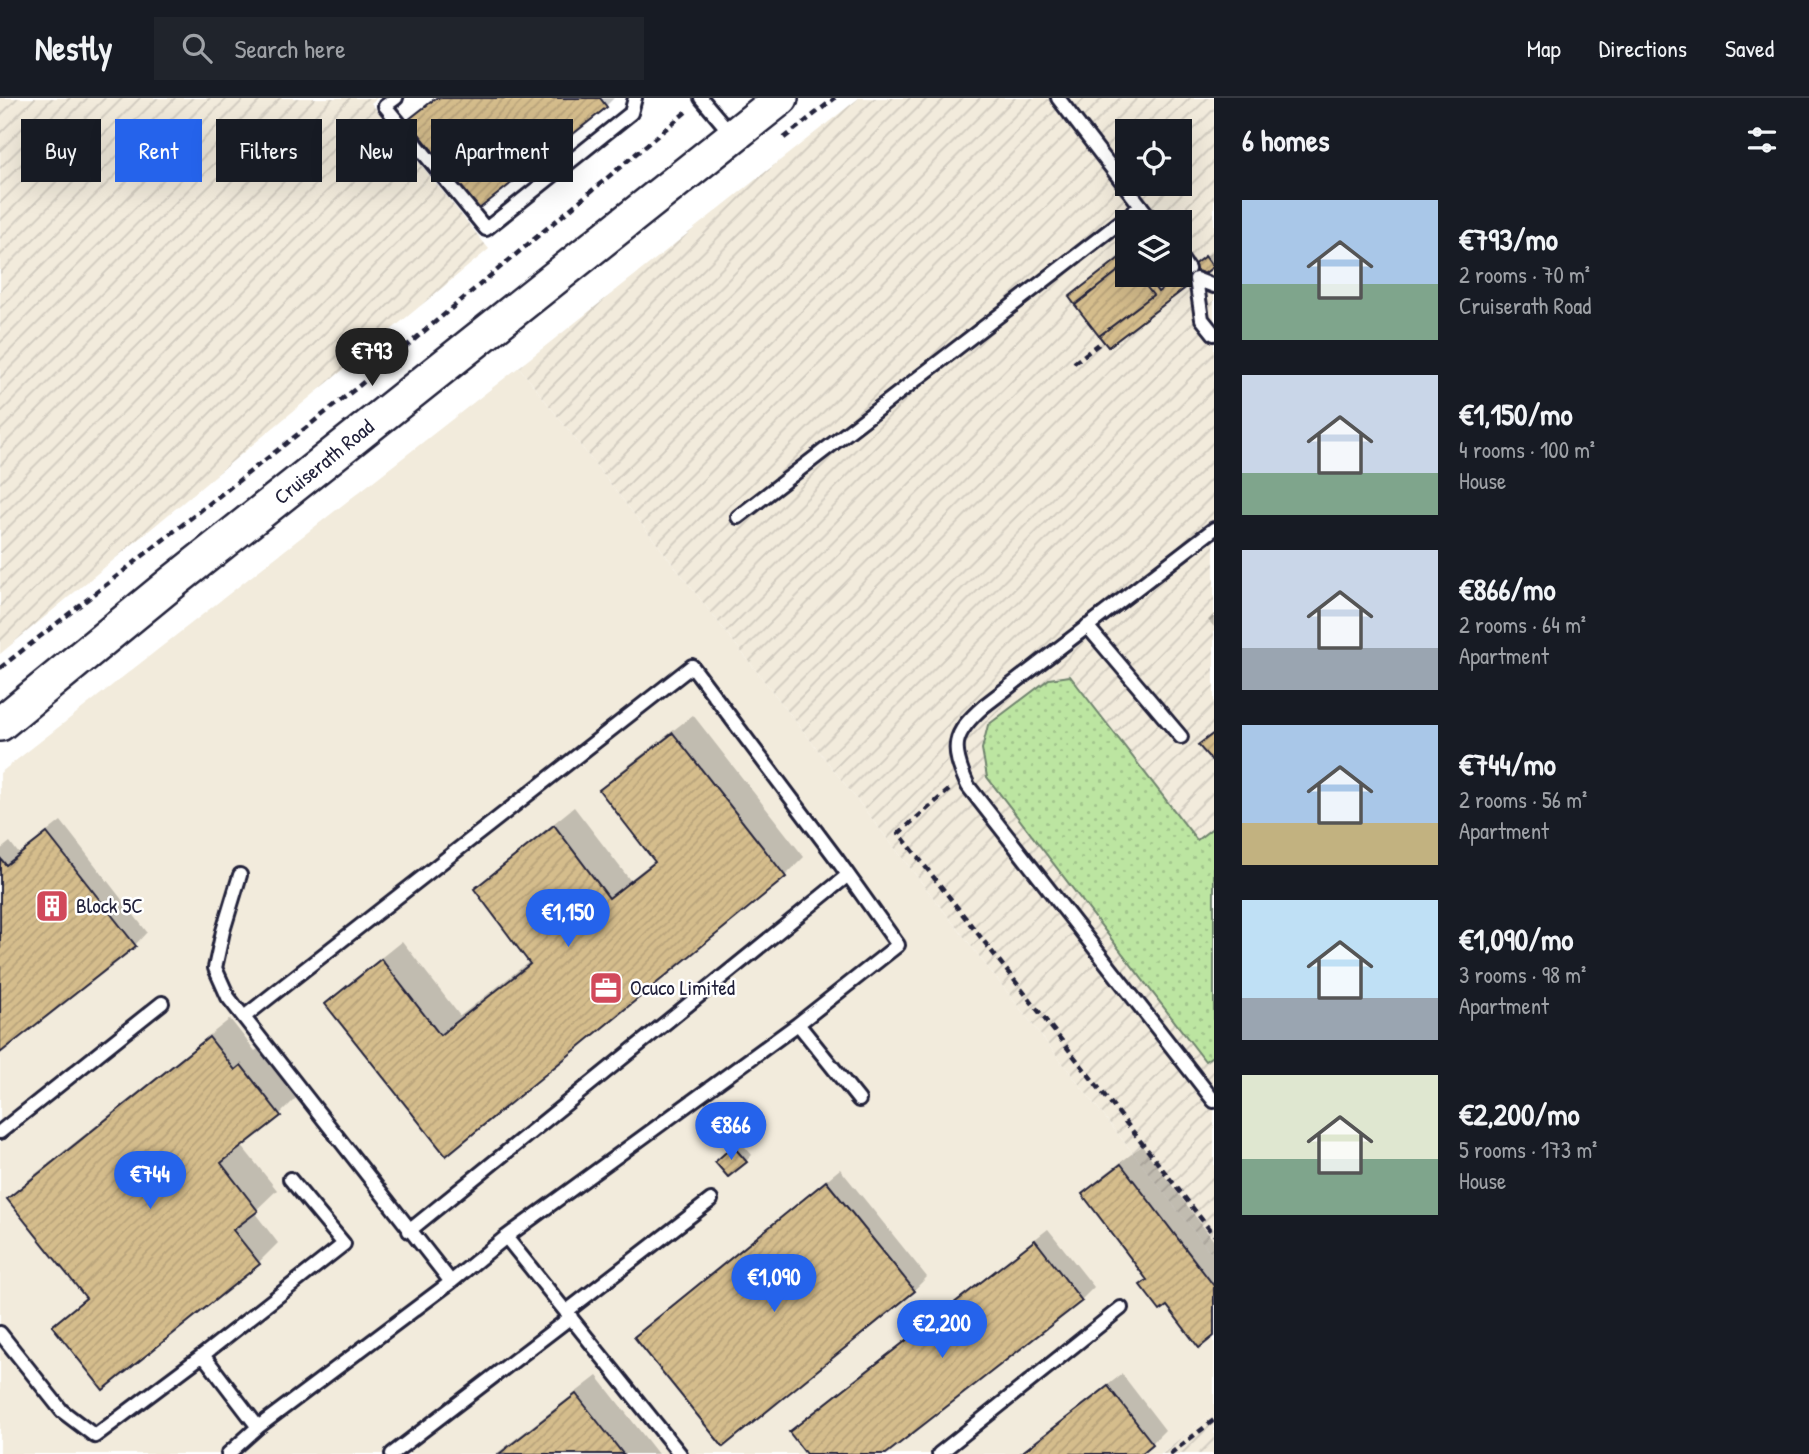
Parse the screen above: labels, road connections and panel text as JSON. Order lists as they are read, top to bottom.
{
  "streets": {
    "main road": ["Cruiserath Road"]
  },
  "places": {
    "building": ["Block 5C"],
    "office": ["Ocuco Limited"]
  },
  "page": {
    "header": "Nestly",
    "search": "Search here",
    "nav": ["Map", "Directions", "Saved"],
    "heading": "6 homes",
    "chip": [
      "Buy",
      "Rent",
      "Filters",
      "New",
      "Apartment"
    ],
    "list": [
      {
        "name": "€793/mo",
        "note": "2 rooms · 70 m² · Cruiserath Road"
      },
      {
        "name": "€1,150/mo",
        "note": "4 rooms · 100 m² · House"
      },
      {
        "name": "€866/mo",
        "note": "2 rooms · 64 m² · Apartment"
      },
      {
        "name": "€744/mo",
        "note": "2 rooms · 56 m² · Apartment"
      },
      {
        "name": "€1,090/mo",
        "note": "3 rooms · 98 m² · Apartment"
      },
      {
        "name": "€2,200/mo",
        "note": "5 rooms · 173 m² · House"
      }
    ],
    "price": [
      "€793",
      "€1,150",
      "€866",
      "€744",
      "€1,090",
      "€2,200"
    ]
  }
}
